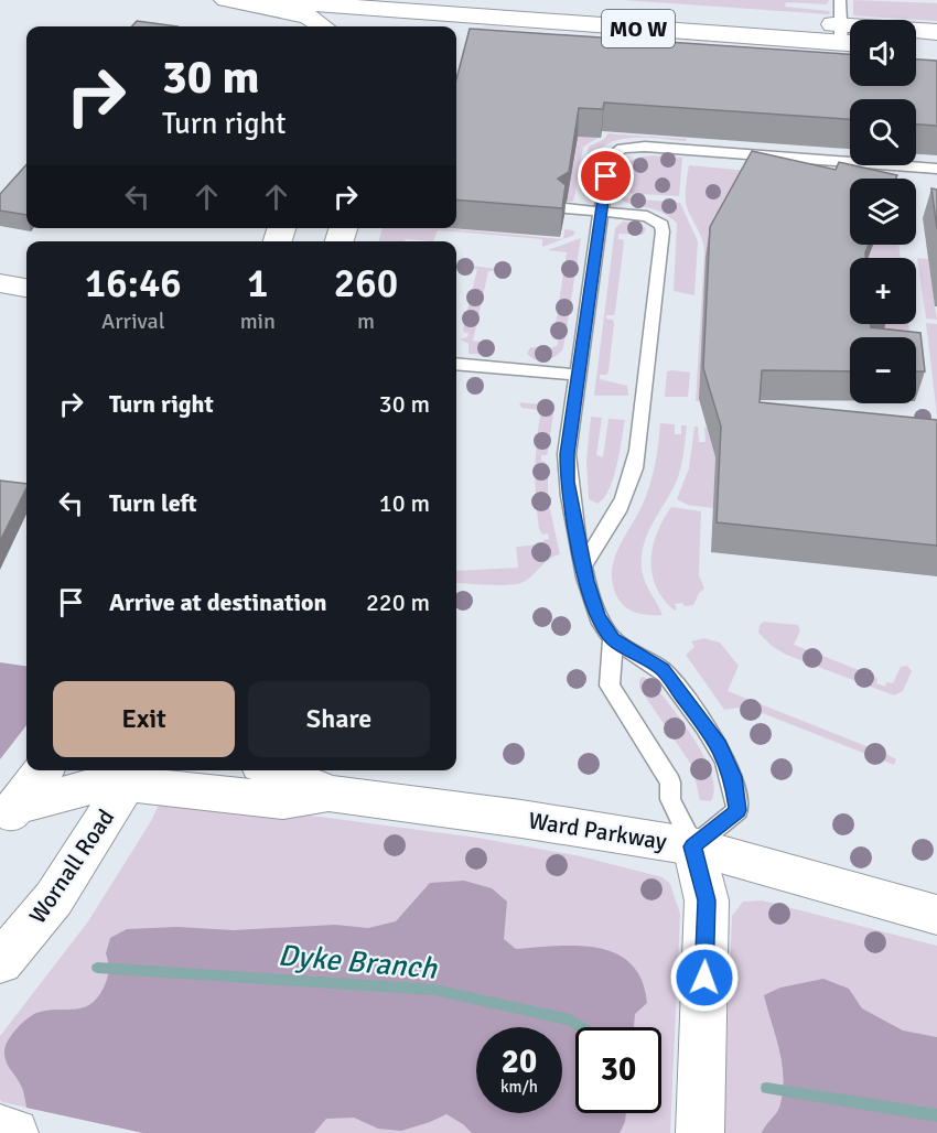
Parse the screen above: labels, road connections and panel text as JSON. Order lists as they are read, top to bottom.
{
  "streets": {
    "main road": ["MO W", "Ward Parkway", "Wornall Road"]
  },
  "crossings": [
    ["Ward Parkway", "Wornall Road"]
  ],
  "water": ["Dyke Branch"],
  "page": {
    "map_buttons": ["+", "−"],
    "turn": ["30 m", "Turn right"],
    "eta": [
      "16:46",
      "Arrival",
      "1",
      "min",
      "260",
      "m"
    ],
    "list": [
      {
        "name": "Turn right",
        "value": "30 m"
      },
      {
        "name": "Turn left",
        "value": "10 m"
      },
      {
        "name": "Arrive at destination",
        "value": "220 m"
      }
    ],
    "buttons": ["Exit", "Share"],
    "speed": "20 km/h",
    "limit": "30"
  }
}
